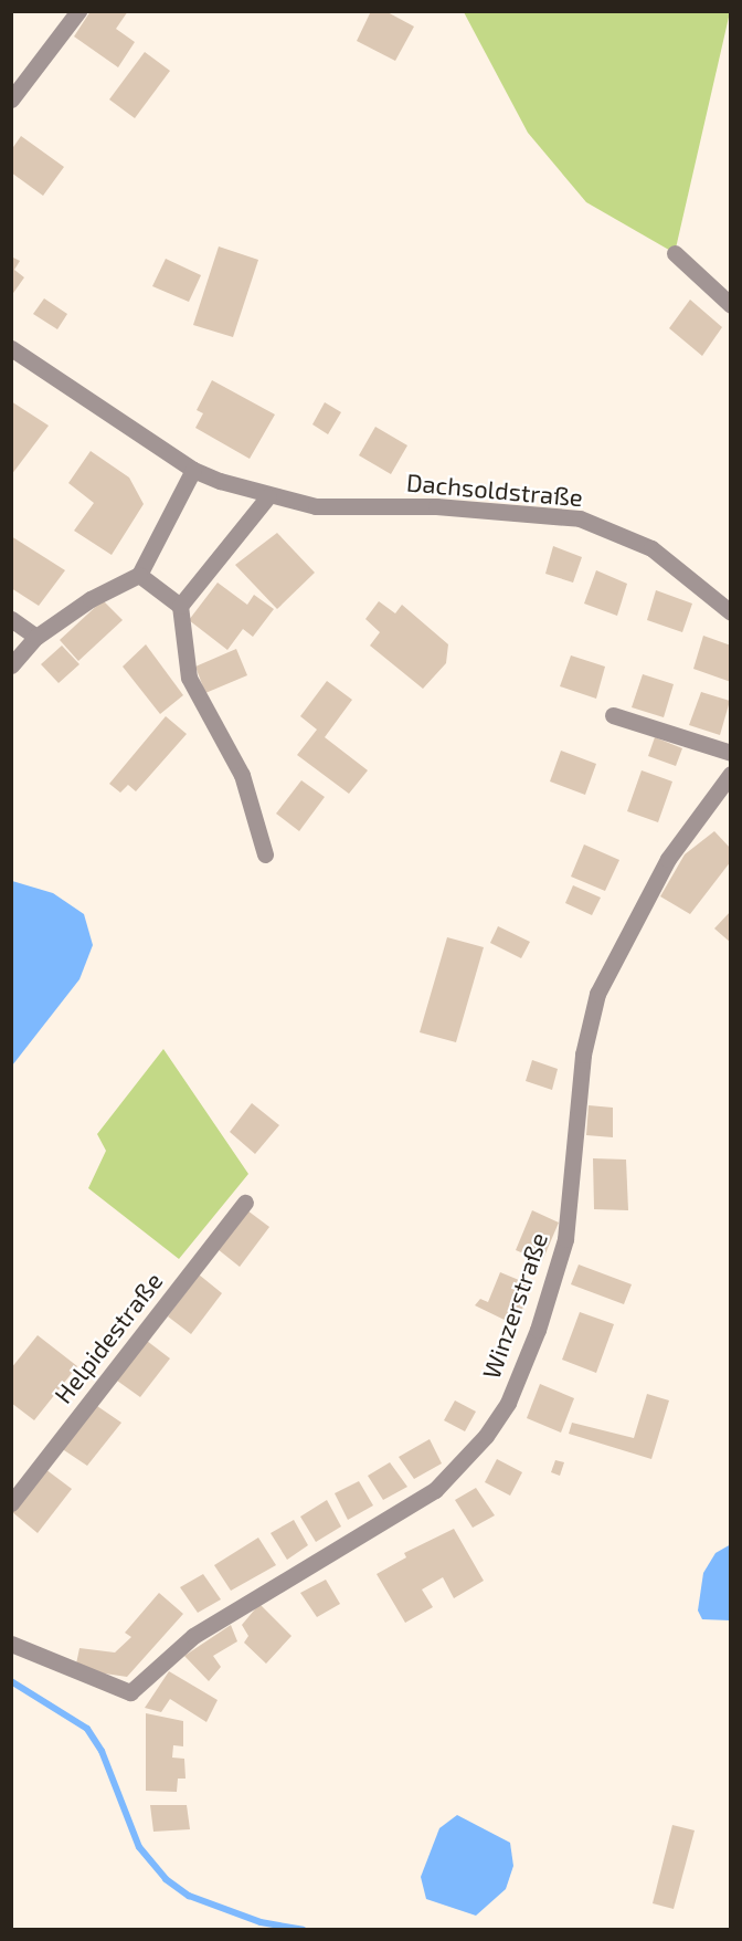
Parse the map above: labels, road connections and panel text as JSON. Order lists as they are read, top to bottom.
{
  "streets": {
    "street": ["Dachsoldstraße", "Winzerstraße", "Helpidestraße"]
  }
}
